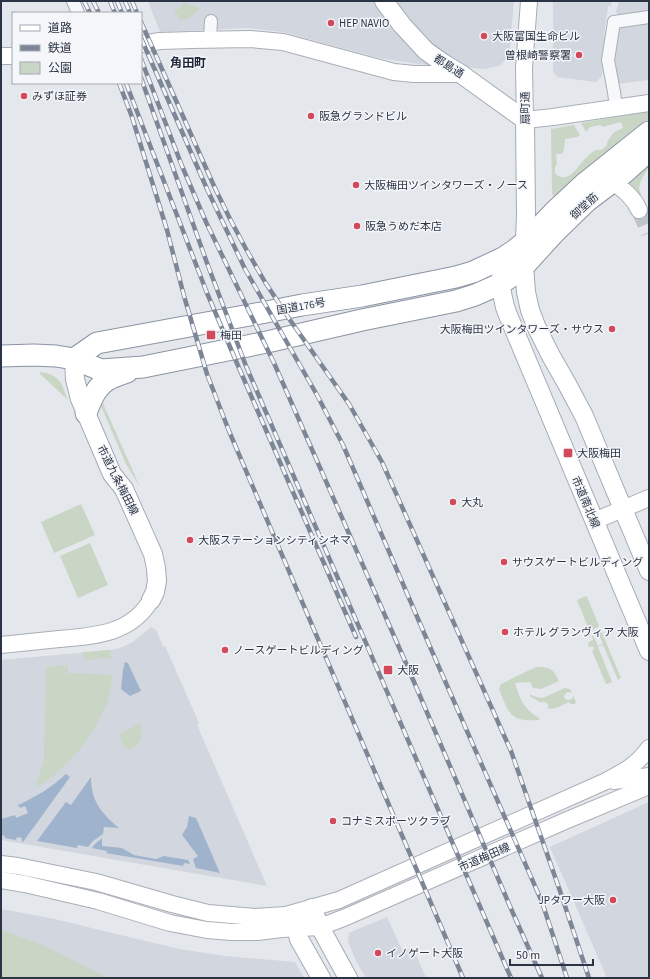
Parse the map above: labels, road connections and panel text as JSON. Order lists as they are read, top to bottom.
{
  "streets": {
    "highway": ["御堂筋", "国道176号"],
    "main road": [
      "都島通",
      "扇町通",
      "市道九条梅田線",
      "市道南北線"
    ],
    "street": ["市道梅田線"]
  },
  "crossings": [
    ["都島通", "扇町通"],
    ["扇町通", "御堂筋"],
    ["扇町通", "国道176号"],
    ["御堂筋", "国道176号"],
    ["国道176号", "市道九条梅田線"],
    ["国道176号", "市道南北線"]
  ],
  "districts": ["角田町"],
  "places": {
    "other": [
      "HEP NAVIO",
      "大阪富国生命ビル",
      "曽根崎警察署",
      "みずほ証券",
      "阪急グランドビル",
      "大阪梅田ツインタワーズ・ノース",
      "阪急うめだ本店",
      "大阪梅田ツインタワーズ・サウス",
      "大丸",
      "大阪ステーションシティシネマ",
      "サウスゲートビルディング",
      "ホテル グランヴィア 大阪",
      "ノースゲートビルディング",
      "コナミスポーツクラブ",
      "JPタワー大阪",
      "イノゲート大阪"
    ],
    "transit": ["梅田", "大阪梅田", "大阪"]
  },
  "legend": ["道路", "鉄道", "公園"],
  "scale_bar": "50 m"
}
